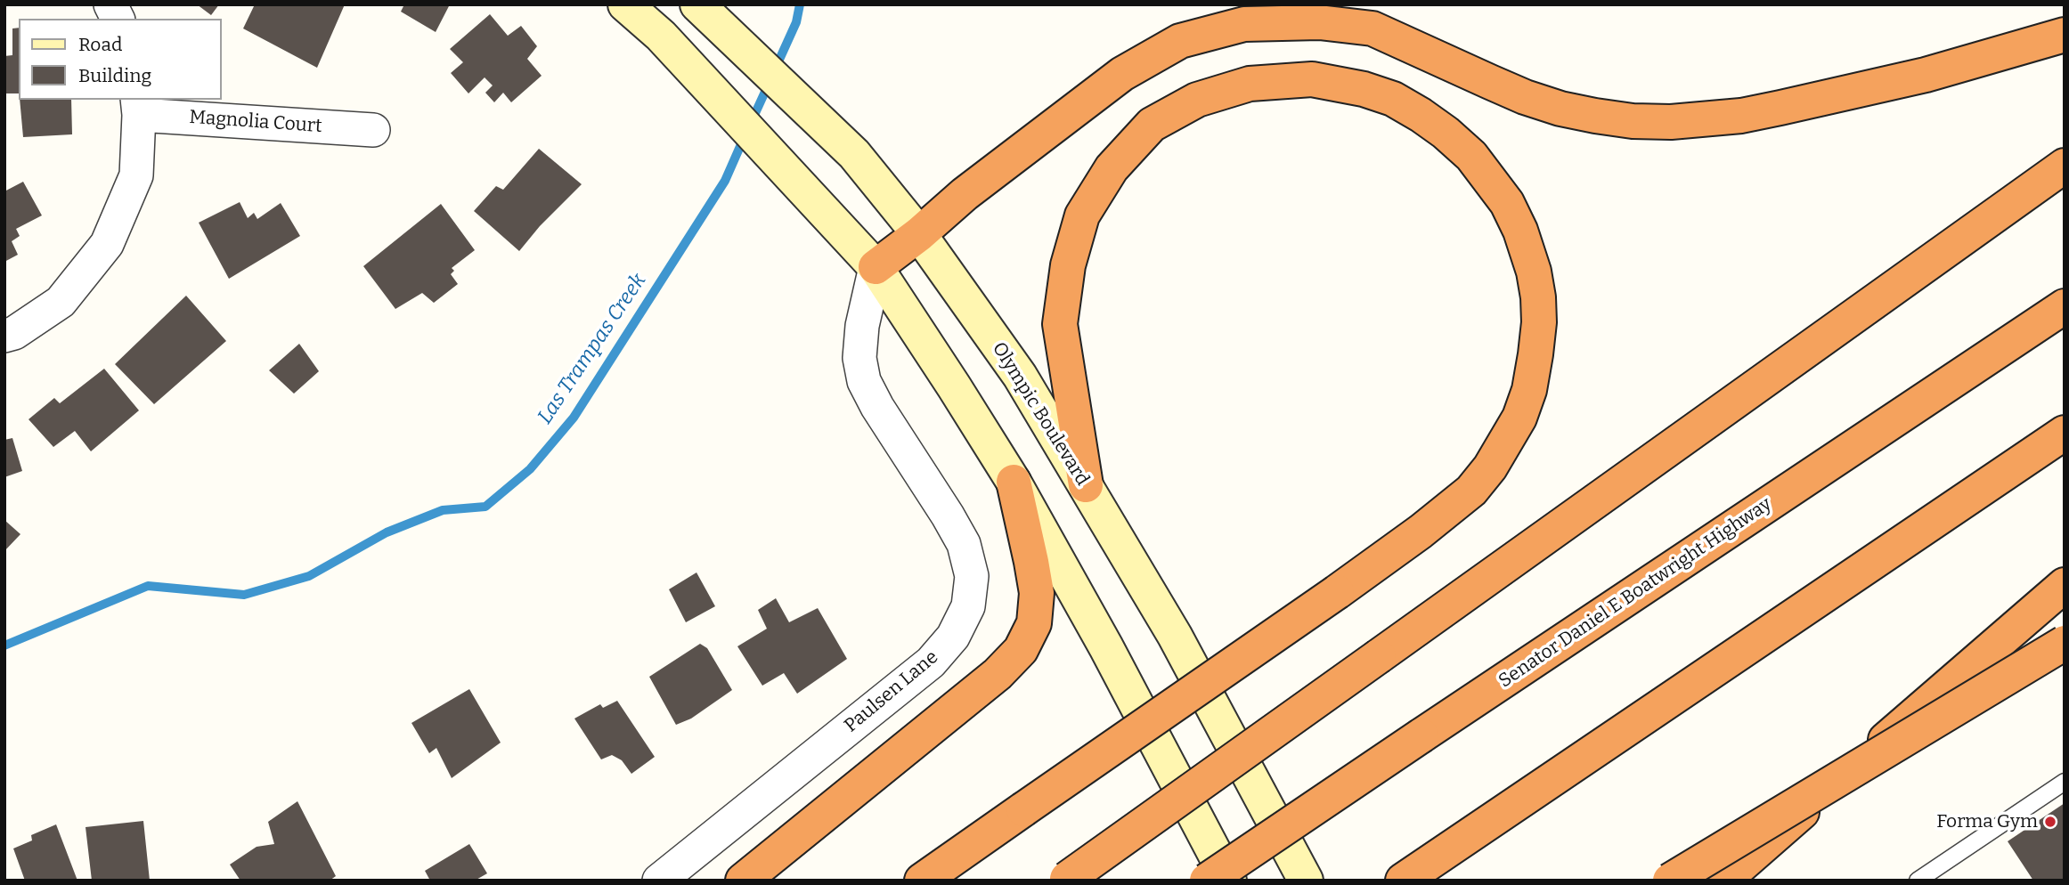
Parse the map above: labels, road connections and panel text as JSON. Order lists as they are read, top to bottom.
{
  "streets": {
    "highway": ["Senator Daniel E Boatwright Highway"],
    "main road": ["Olympic Boulevard"],
    "street": ["Magnolia Court", "Paulsen Lane"]
  },
  "water": ["Las Trampas Creek"],
  "places": ["Forma Gym"],
  "legend": ["Road", "Building"]
}
